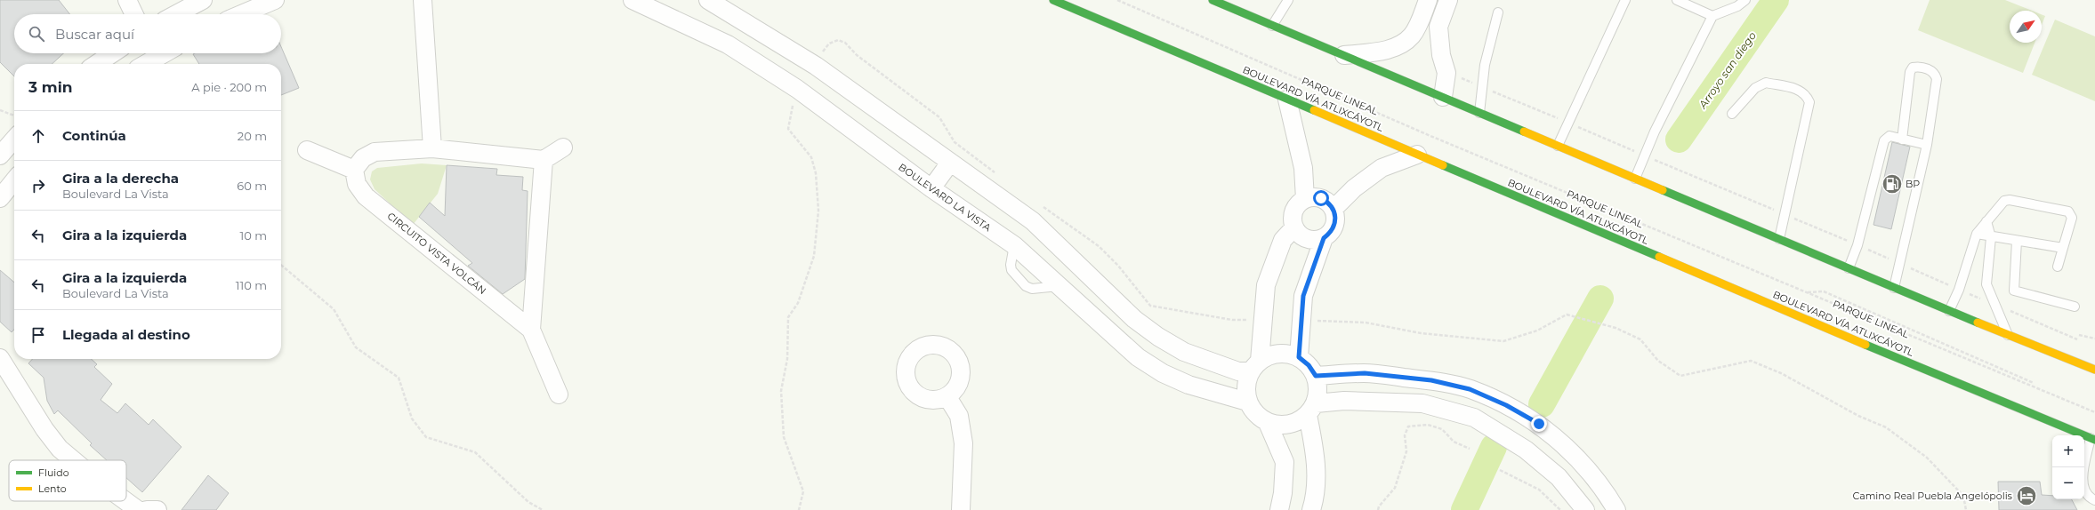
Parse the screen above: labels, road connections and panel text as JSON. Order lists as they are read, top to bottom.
{
  "streets": {
    "main road": ["BOULEVARD VÍA ATLIXCÁYOTL"],
    "street": ["BOULEVARD LA VISTA", "CIRCUITO VISTA VOLCÁN"],
    "path": ["PARQUE LINEAL"]
  },
  "water": ["Arroyo san diego"],
  "places": {
    "fuel station": ["BP"],
    "hotel": ["Camino Real Puebla Angelópolis"]
  },
  "legend": ["Fluido", "Lento"],
  "north": "top right",
  "page": {
    "search": "Buscar aquí",
    "heading": ["3 min", "A pie · 200 m"],
    "list": [
      ["Continúa", "20 m"],
      ["Gira a la derecha", "Boulevard La Vista", "60 m"],
      ["Gira a la izquierda", "10 m"],
      ["Gira a la izquierda", "Boulevard La Vista", "110 m"],
      "Llegada al destino"
    ],
    "map_buttons": ["+", "−"]
  }
}
